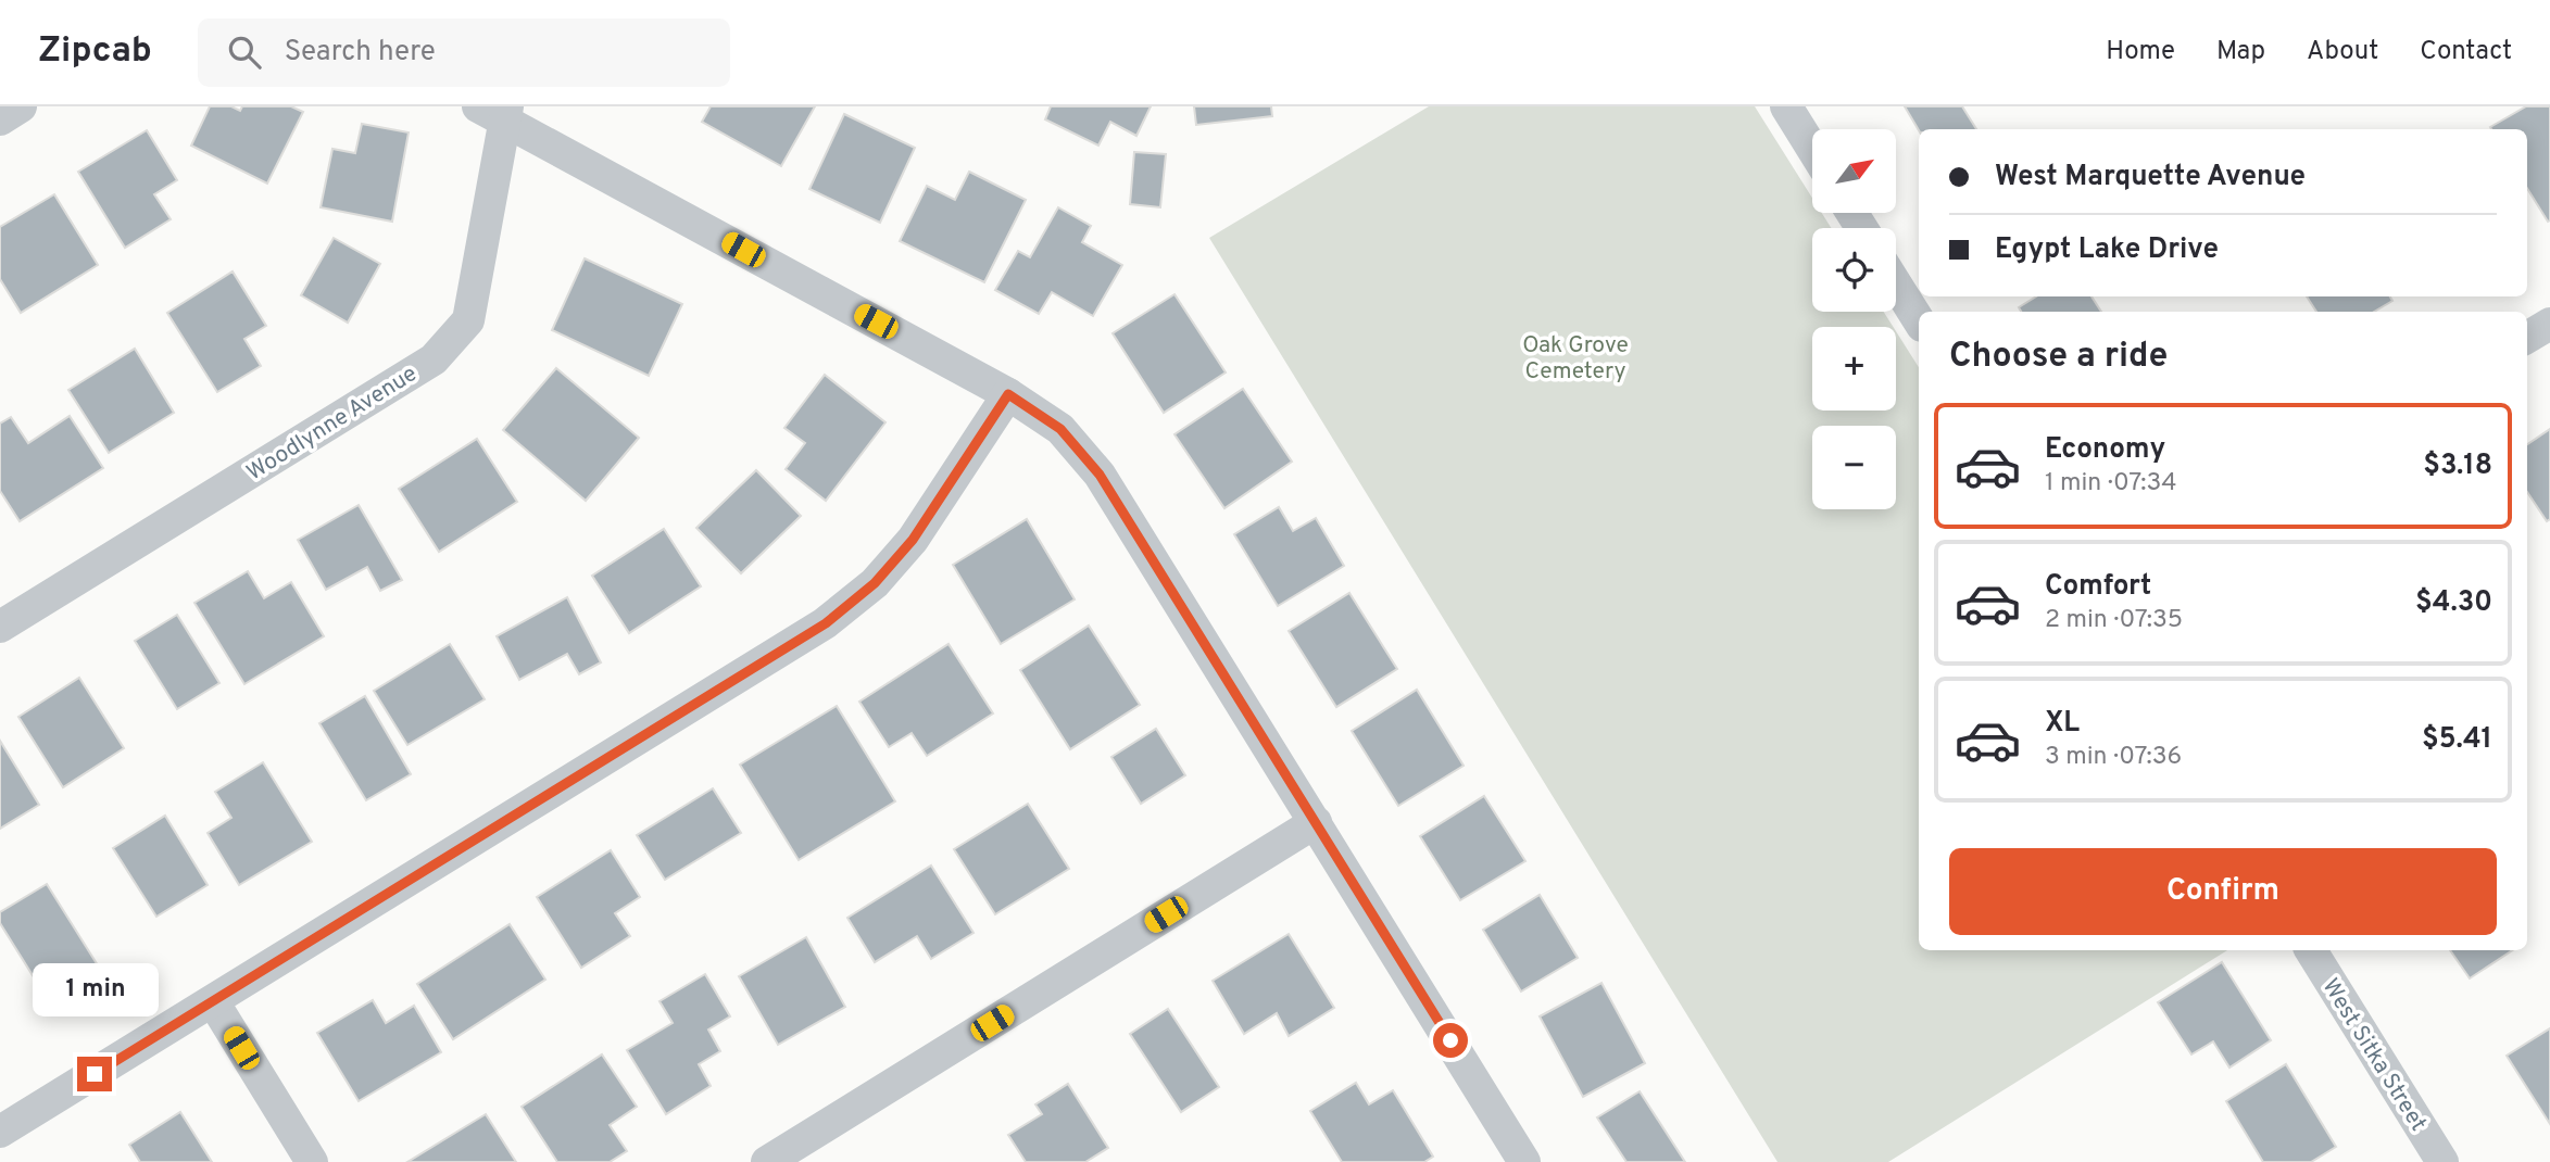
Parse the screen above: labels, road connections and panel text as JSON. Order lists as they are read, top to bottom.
{
  "streets": {
    "street": ["Woodlynne Avenue", "West Sitka Street"]
  },
  "parks": ["Oak Grove Cemetery"],
  "north": "top right",
  "page": {
    "header": "Zipcab",
    "search": "Search here",
    "nav": [
      "Home",
      "Map",
      "About",
      "Contact"
    ],
    "map_buttons": ["+", "−"],
    "banner": ["West Marquette Avenue", "Egypt Lake Drive"],
    "heading": "Choose a ride",
    "list": [
      {
        "name": "Economy",
        "note": "1 min · 07:34",
        "value": "$3.18"
      },
      {
        "name": "Comfort",
        "note": "2 min · 07:35",
        "value": "$4.30"
      },
      {
        "name": "XL",
        "note": "3 min · 07:36",
        "value": "$5.41"
      }
    ],
    "buttons": "Confirm",
    "bubble": "1 min"
  }
}
